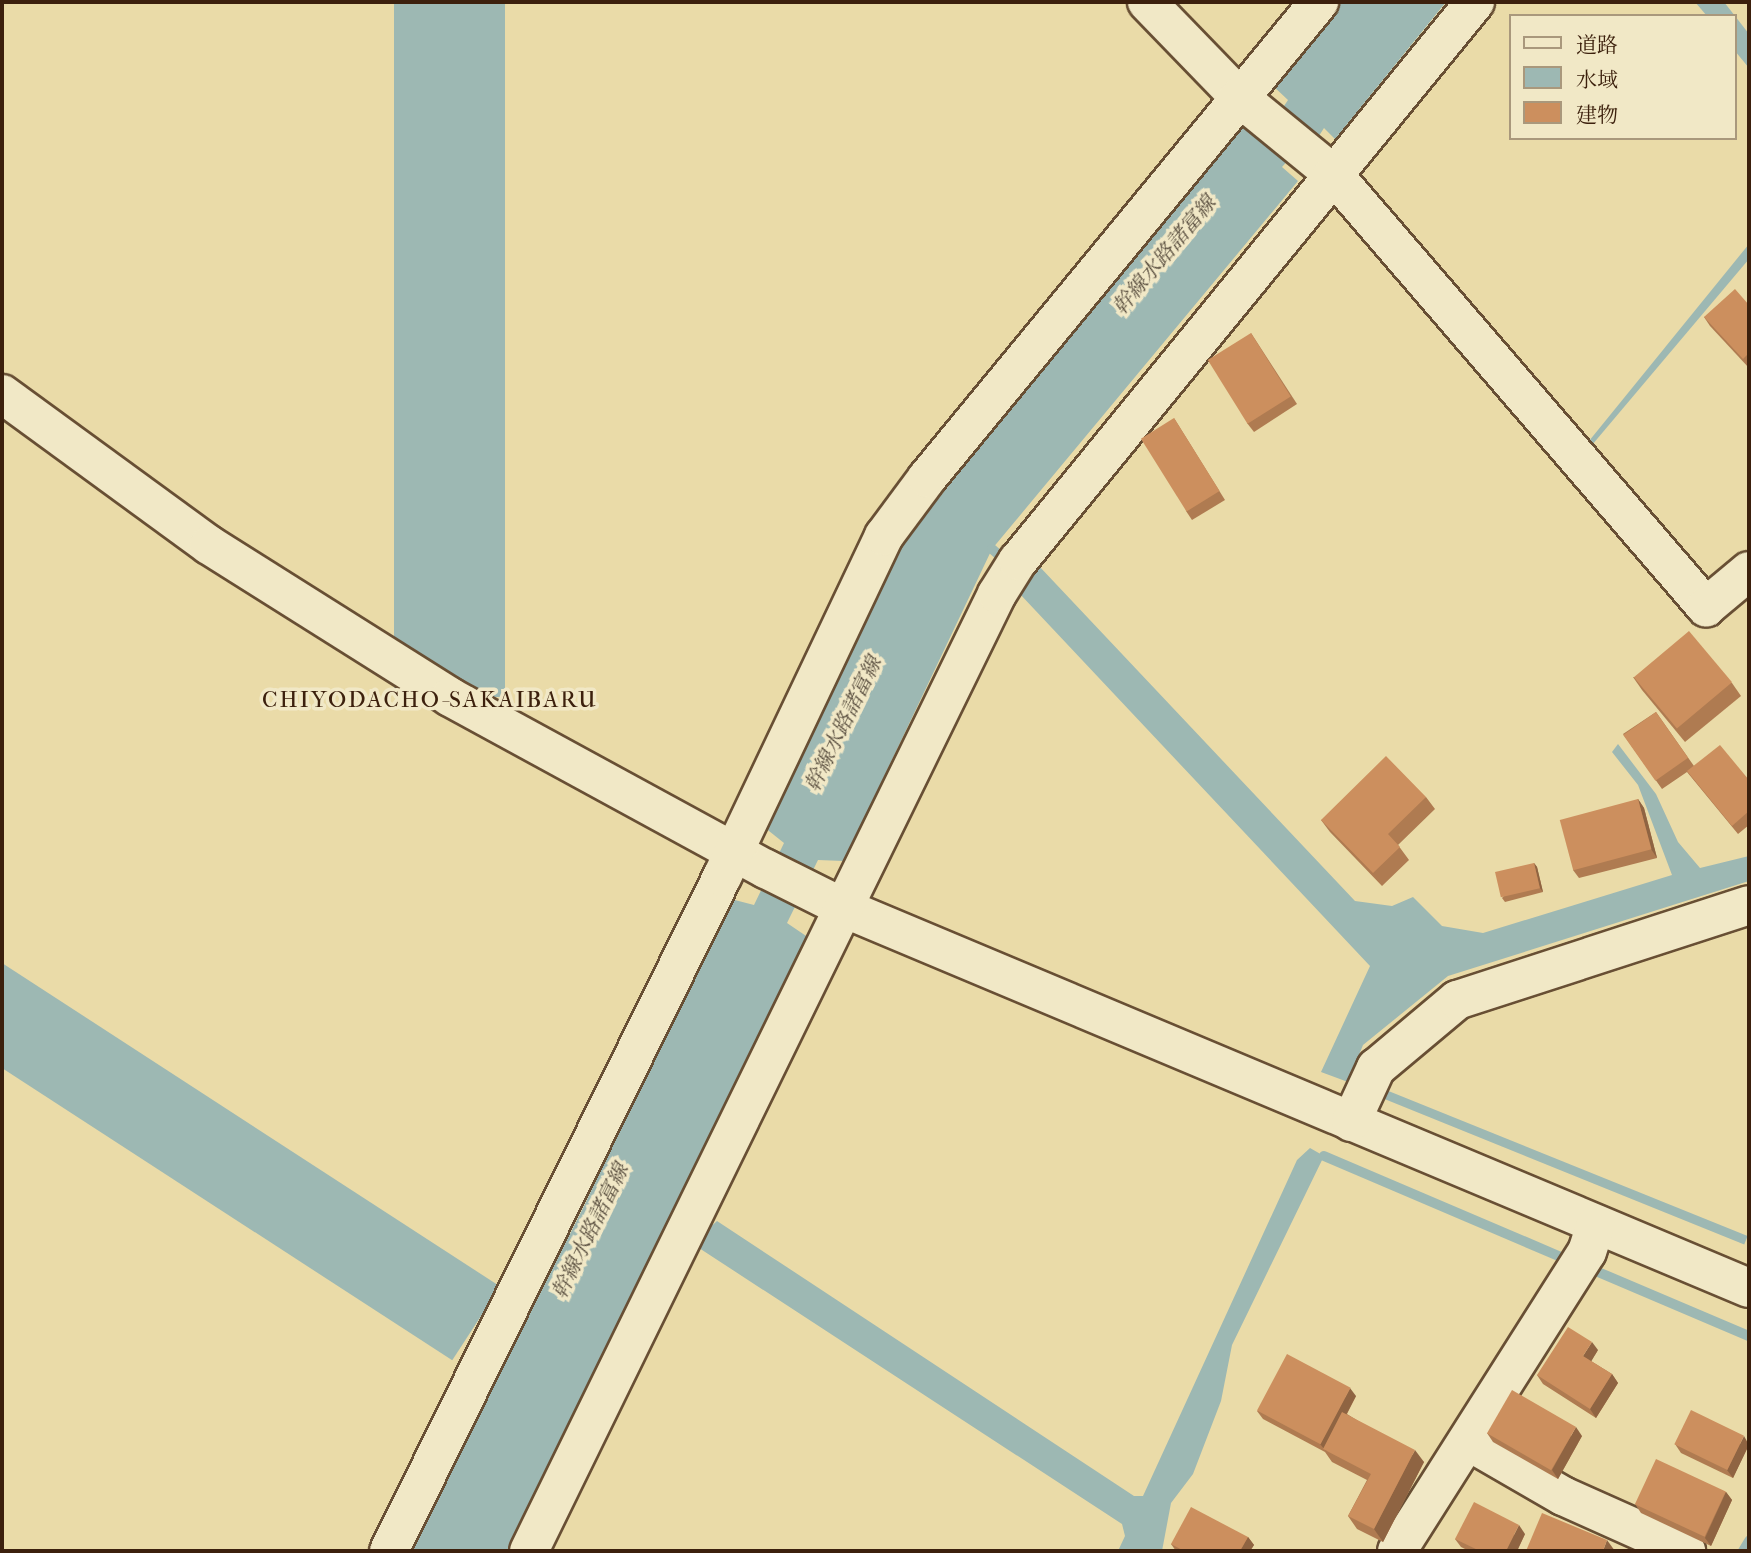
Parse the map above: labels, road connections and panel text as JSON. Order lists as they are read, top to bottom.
{
  "districts": ["CHIYODACHO-SAKAIBARU"],
  "water": ["幹線水路諸富線"],
  "legend": ["道路", "水域", "建物"]
}
